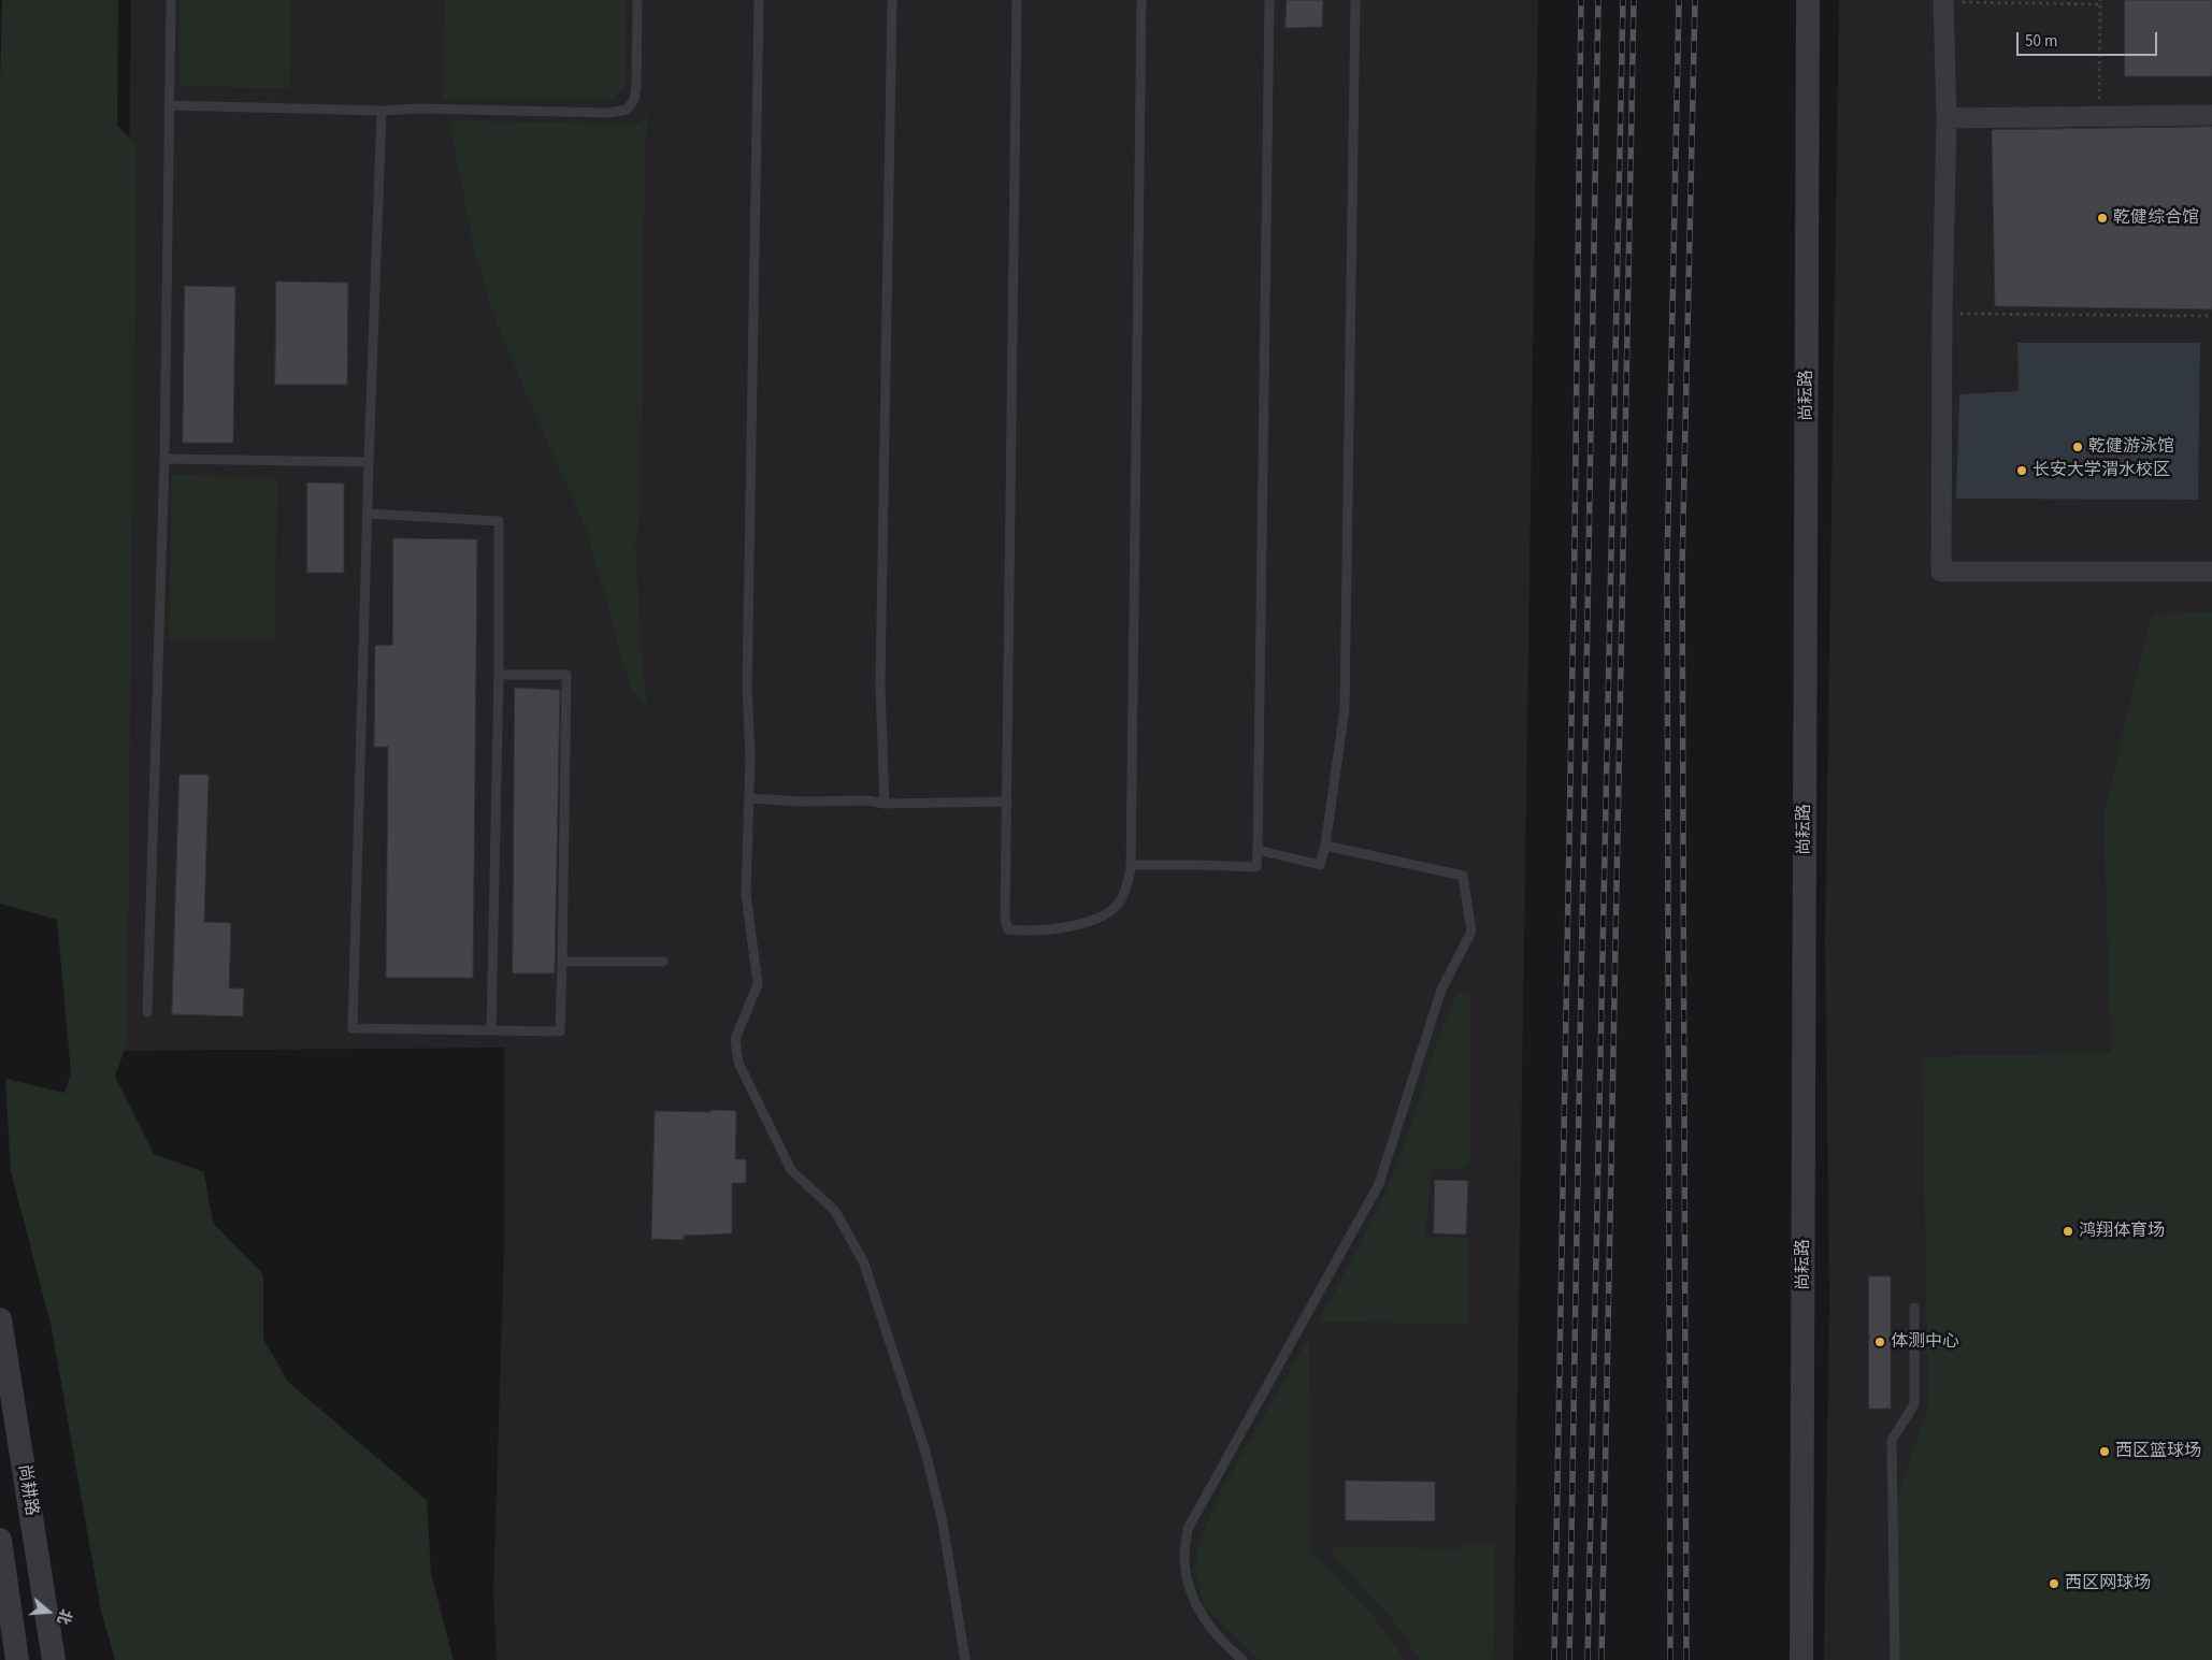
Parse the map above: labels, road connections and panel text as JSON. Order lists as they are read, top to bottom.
{
  "streets": {
    "street": ["尚耘路", "尚耕路"]
  },
  "places": [
    "乾健综合馆",
    "乾健游泳馆",
    "长安大学渭水校区",
    "鸿翔体育场",
    "体测中心",
    "西区篮球场",
    "西区网球场"
  ],
  "scale_bar": "50 m",
  "north": "right"
}
